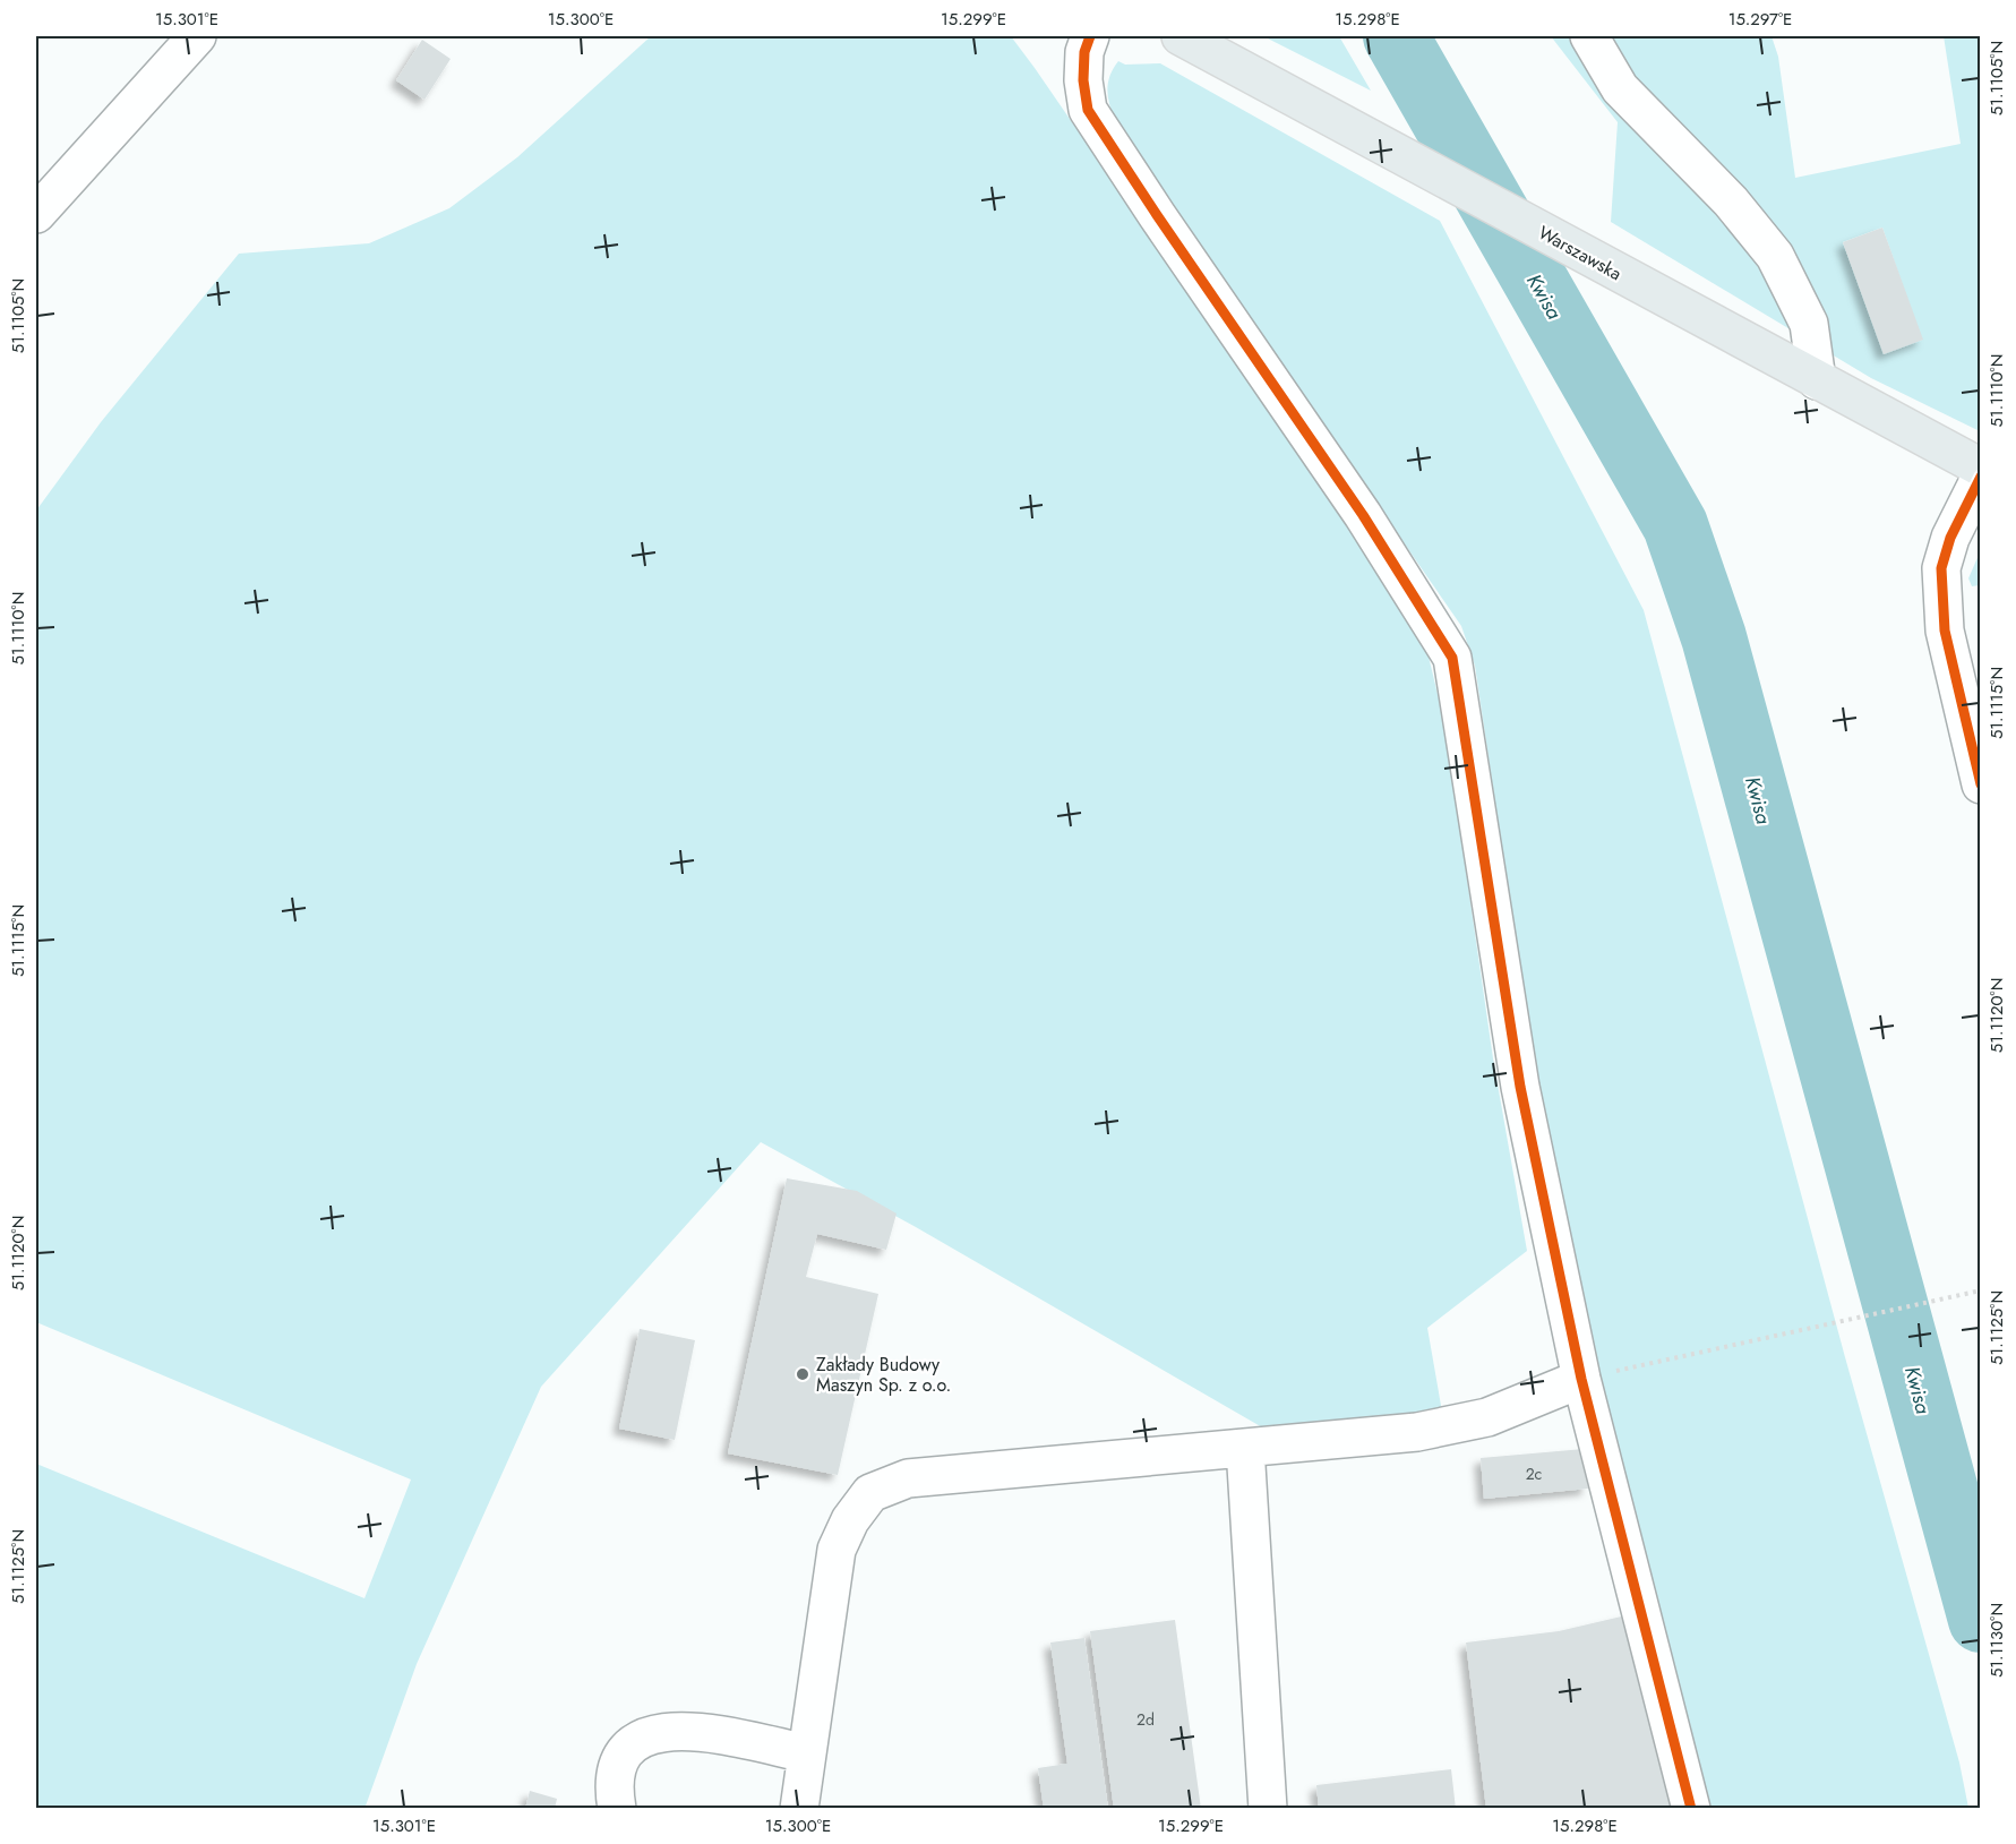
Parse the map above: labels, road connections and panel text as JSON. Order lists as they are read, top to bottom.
{
  "streets": {
    "main road": ["Warszawska"]
  },
  "water": ["Kwisa"],
  "places": ["Zakłady Budowy Maszyn Sp. z o.o."],
  "house_numbers": ["2c", "2d"],
  "coordinates": [
    "15.301°E",
    "15.300°E",
    "15.299°E",
    "15.298°E",
    "15.297°E",
    "51.1105°N",
    "51.1110°N",
    "51.1115°N",
    "51.1120°N",
    "51.1125°N",
    "51.1130°N"
  ]
}
